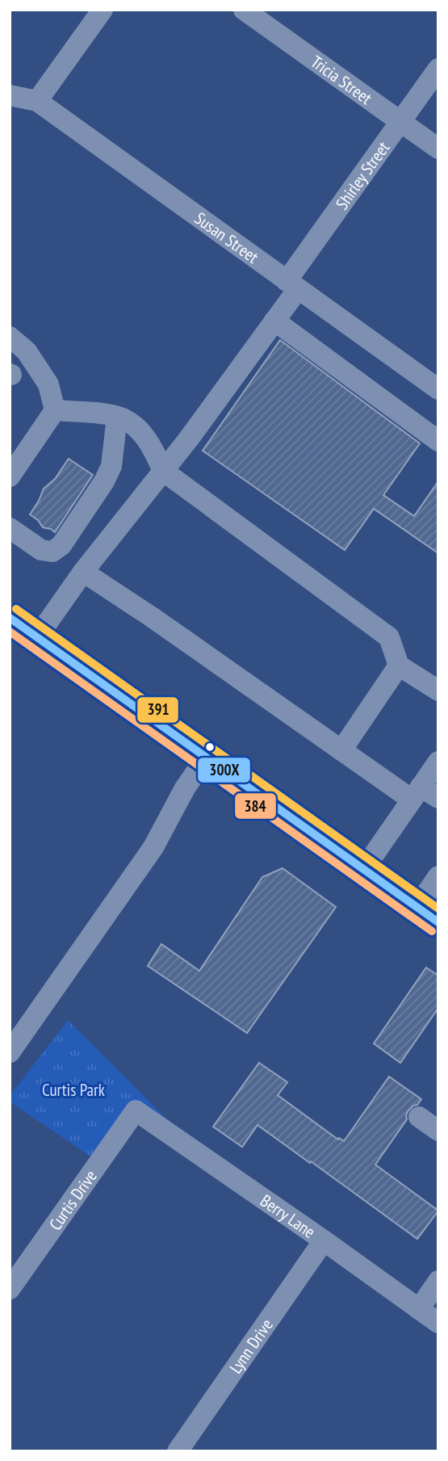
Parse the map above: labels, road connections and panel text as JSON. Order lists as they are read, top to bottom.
{
  "streets": {
    "street": [
      "Tricia Street",
      "Shirley Street",
      "Susan Street",
      "Curtis Drive",
      "Berry Lane",
      "Lynn Drive"
    ]
  },
  "crossings": [
    ["Tricia Street", "Shirley Street"],
    ["Shirley Street", "Susan Street"],
    ["Curtis Drive", "Berry Lane"],
    ["Berry Lane", "Lynn Drive"]
  ],
  "parks": ["Curtis Park"],
  "lines": ["transit line 391", "transit line 300X", "transit line 384"]
}
